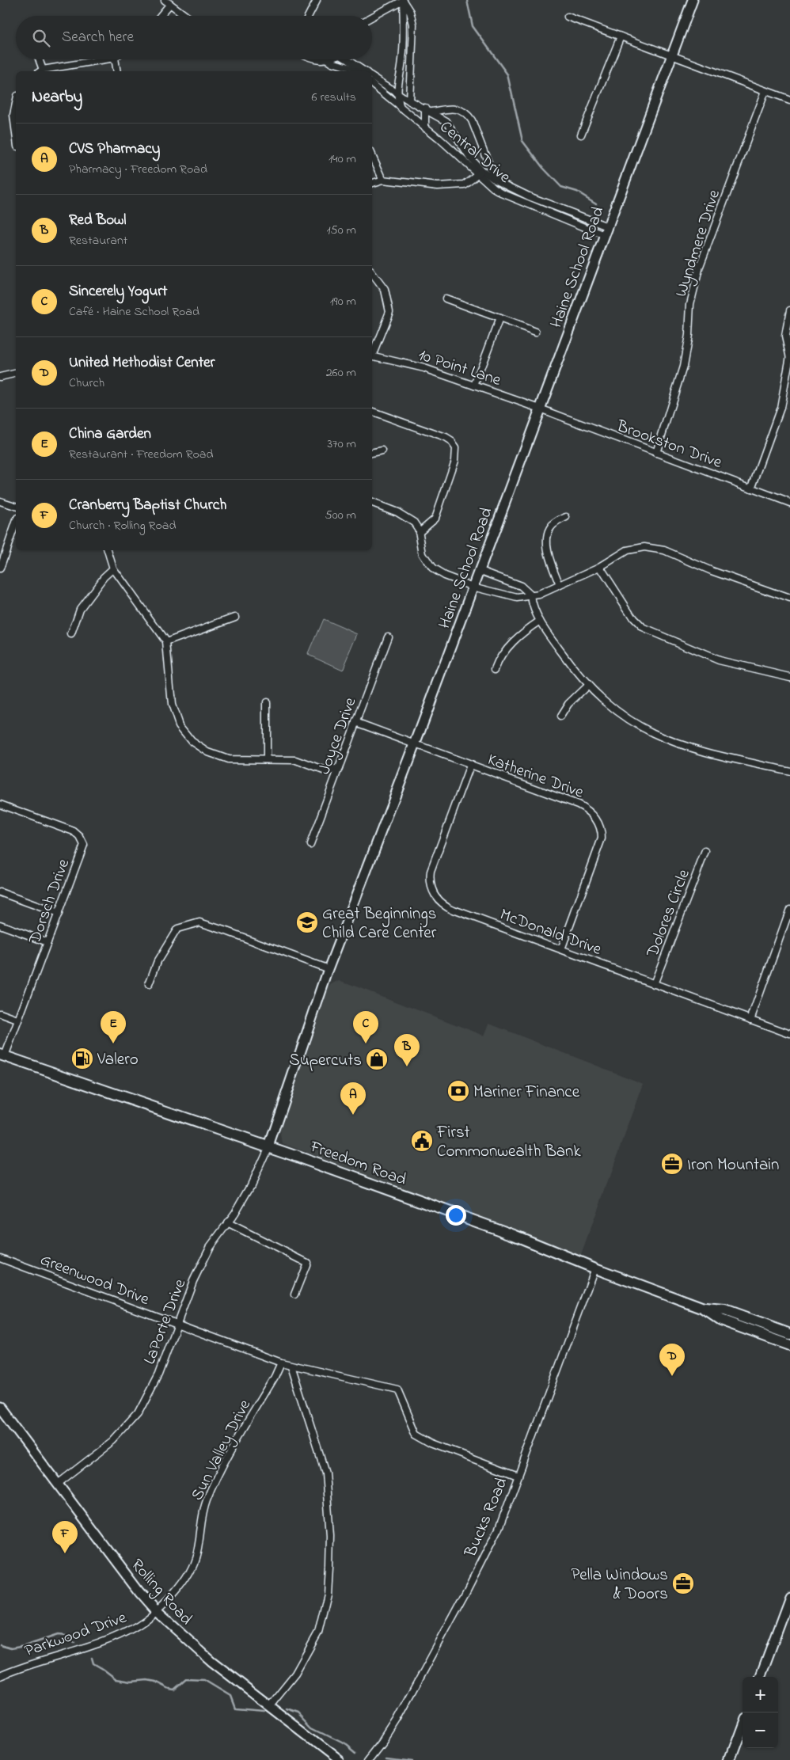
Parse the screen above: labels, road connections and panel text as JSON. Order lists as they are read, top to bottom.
{
  "streets": {
    "main road": ["Freedom Road"],
    "street": [
      "Central Drive",
      "Wyndmere Drive",
      "Haine School Road",
      "10 Point Lane",
      "Brookston Drive",
      "Joyce Drive",
      "Katherine Drive",
      "Dorsch Drive",
      "Dolores Circle",
      "McDonald Drive",
      "Greenwood Drive",
      "LaPorte Drive",
      "Sun Valley Drive",
      "Bucks Road",
      "Rolling Road",
      "Parkwood Drive"
    ]
  },
  "crossings": [
    ["Central Drive", "Haine School Road"],
    ["Wyndmere Drive", "Brookston Drive"],
    ["Haine School Road", "10 Point Lane"],
    ["Haine School Road", "Brookston Drive"],
    ["Haine School Road", "Katherine Drive"],
    ["Haine School Road", "Freedom Road"],
    ["Haine School Road", "LaPorte Drive"],
    ["10 Point Lane", "Brookston Drive"],
    ["Joyce Drive", "Katherine Drive"],
    ["Katherine Drive", "McDonald Drive"],
    ["Dorsch Drive", "Freedom Road"],
    ["Dolores Circle", "McDonald Drive"],
    ["Freedom Road", "LaPorte Drive"],
    ["Freedom Road", "Bucks Road"],
    ["Greenwood Drive", "LaPorte Drive"],
    ["Greenwood Drive", "Sun Valley Drive"],
    ["Greenwood Drive", "Bucks Road"],
    ["LaPorte Drive", "Rolling Road"],
    ["Sun Valley Drive", "Rolling Road"],
    ["Sun Valley Drive", "Parkwood Drive"],
    ["Rolling Road", "Parkwood Drive"]
  ],
  "places": {
    "school or university": ["Great Beginnings Child Care Center"],
    "fuel station": ["Valero"],
    "shop": ["Supercuts"],
    "bank": ["Mariner Finance"],
    "public building": ["First Commonwealth Bank"],
    "office": ["Iron Mountain", "Pella Windows & Doors"]
  },
  "page": {
    "search": "Search here",
    "heading": ["Nearby", "6 results"],
    "list": [
      {
        "mark": "A",
        "name": "CVS Pharmacy",
        "note": "Pharmacy · Freedom Road",
        "value": "140 m"
      },
      {
        "mark": "B",
        "name": "Red Bowl",
        "note": "Restaurant",
        "value": "150 m"
      },
      {
        "mark": "C",
        "name": "Sincerely Yogurt",
        "note": "Café · Haine School Road",
        "value": "190 m"
      },
      {
        "mark": "D",
        "name": "United Methodist Center",
        "note": "Church",
        "value": "260 m"
      },
      {
        "mark": "E",
        "name": "China Garden",
        "note": "Restaurant · Freedom Road",
        "value": "370 m"
      },
      {
        "mark": "F",
        "name": "Cranberry Baptist Church",
        "note": "Church · Rolling Road",
        "value": "500 m"
      }
    ],
    "pins": [
      "C",
      "E",
      "B",
      "A",
      "D",
      "F"
    ],
    "map_buttons": ["+", "−"]
  }
}
